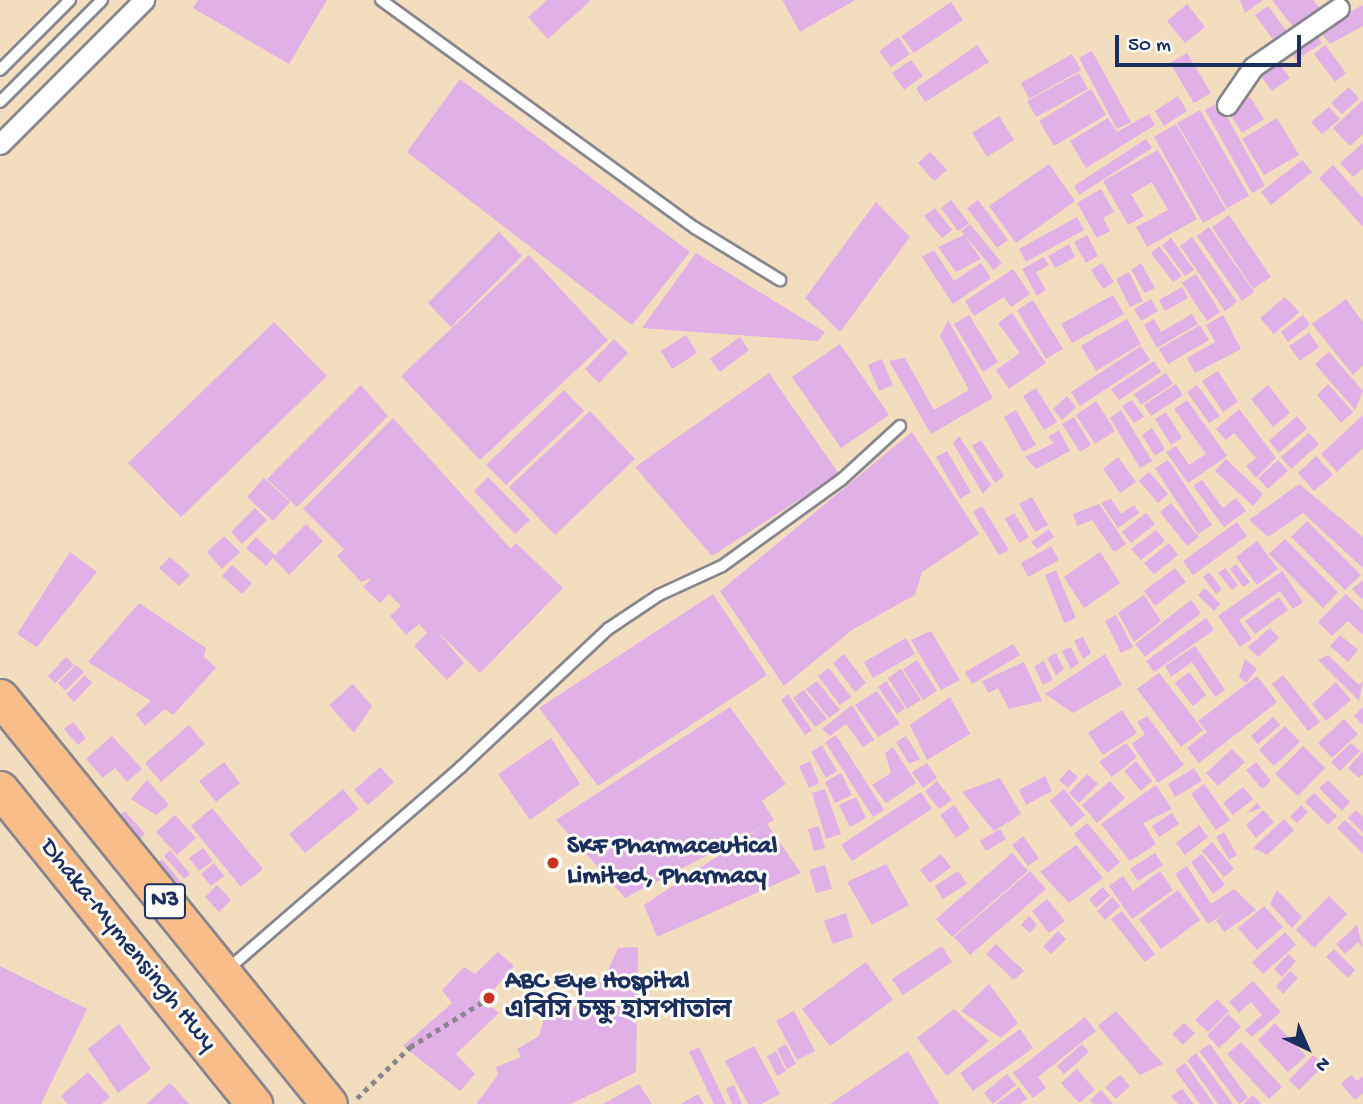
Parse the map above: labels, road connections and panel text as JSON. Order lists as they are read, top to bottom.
{
  "streets": {
    "highway": ["N3", "Dhaka-Mymensingh Hwy"]
  },
  "places": ["SKF Pharmaceutical Limited, Pharmacy", "ABC Eye Hospital এবিসি চক্ষু হাসপাতাল"],
  "scale_bar": "50 m",
  "north": "bottom right"
}
